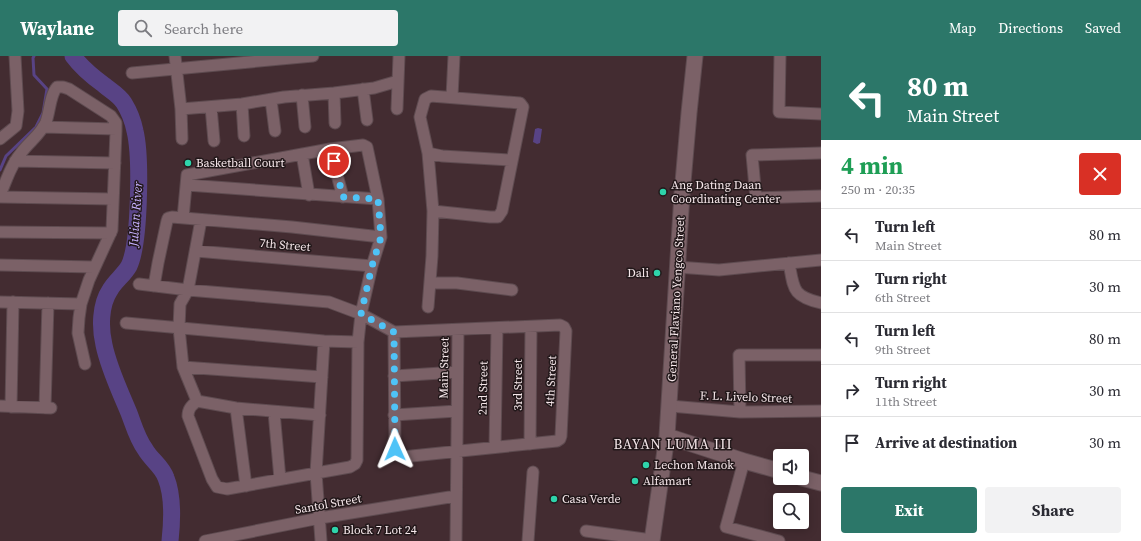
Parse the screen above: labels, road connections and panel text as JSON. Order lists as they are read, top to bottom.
{
  "streets": {
    "main road": ["General Flaviano Yengco Street"],
    "street": [
      "7th Street",
      "Main Street",
      "4th Street",
      "3rd Street",
      "2nd Street",
      "F. L. Livelo Street",
      "Santol Street"
    ]
  },
  "crossings": [
    ["General Flaviano Yengco Street", "F. L. Livelo Street"],
    ["Main Street", "4th Street"],
    ["Main Street", "Santol Street"],
    ["4th Street", "3rd Street"],
    ["4th Street", "2nd Street"]
  ],
  "districts": ["BAYAN LUMA III"],
  "water": ["Julian River"],
  "places": [
    "Basketball Court",
    "Ang Dating Daan Coordinating Center",
    "Dali",
    "Lechon Manok",
    "Alfamart",
    "Casa Verde",
    "Block 7 Lot 24"
  ],
  "page": {
    "header": "Waylane",
    "search": "Search here",
    "nav": ["Map", "Directions", "Saved"],
    "turn": ["80 m", "Main Street"],
    "heading": ["4 min", "250 m · 20:35"],
    "list": [
      {
        "name": "Turn left",
        "note": "Main Street",
        "value": "80 m"
      },
      {
        "name": "Turn right",
        "note": "6th Street",
        "value": "30 m"
      },
      {
        "name": "Turn left",
        "note": "9th Street",
        "value": "80 m"
      },
      {
        "name": "Turn right",
        "note": "11th Street",
        "value": "30 m"
      },
      {
        "name": "Arrive at destination",
        "value": "30 m"
      }
    ],
    "buttons": ["Exit", "Share"]
  }
}
